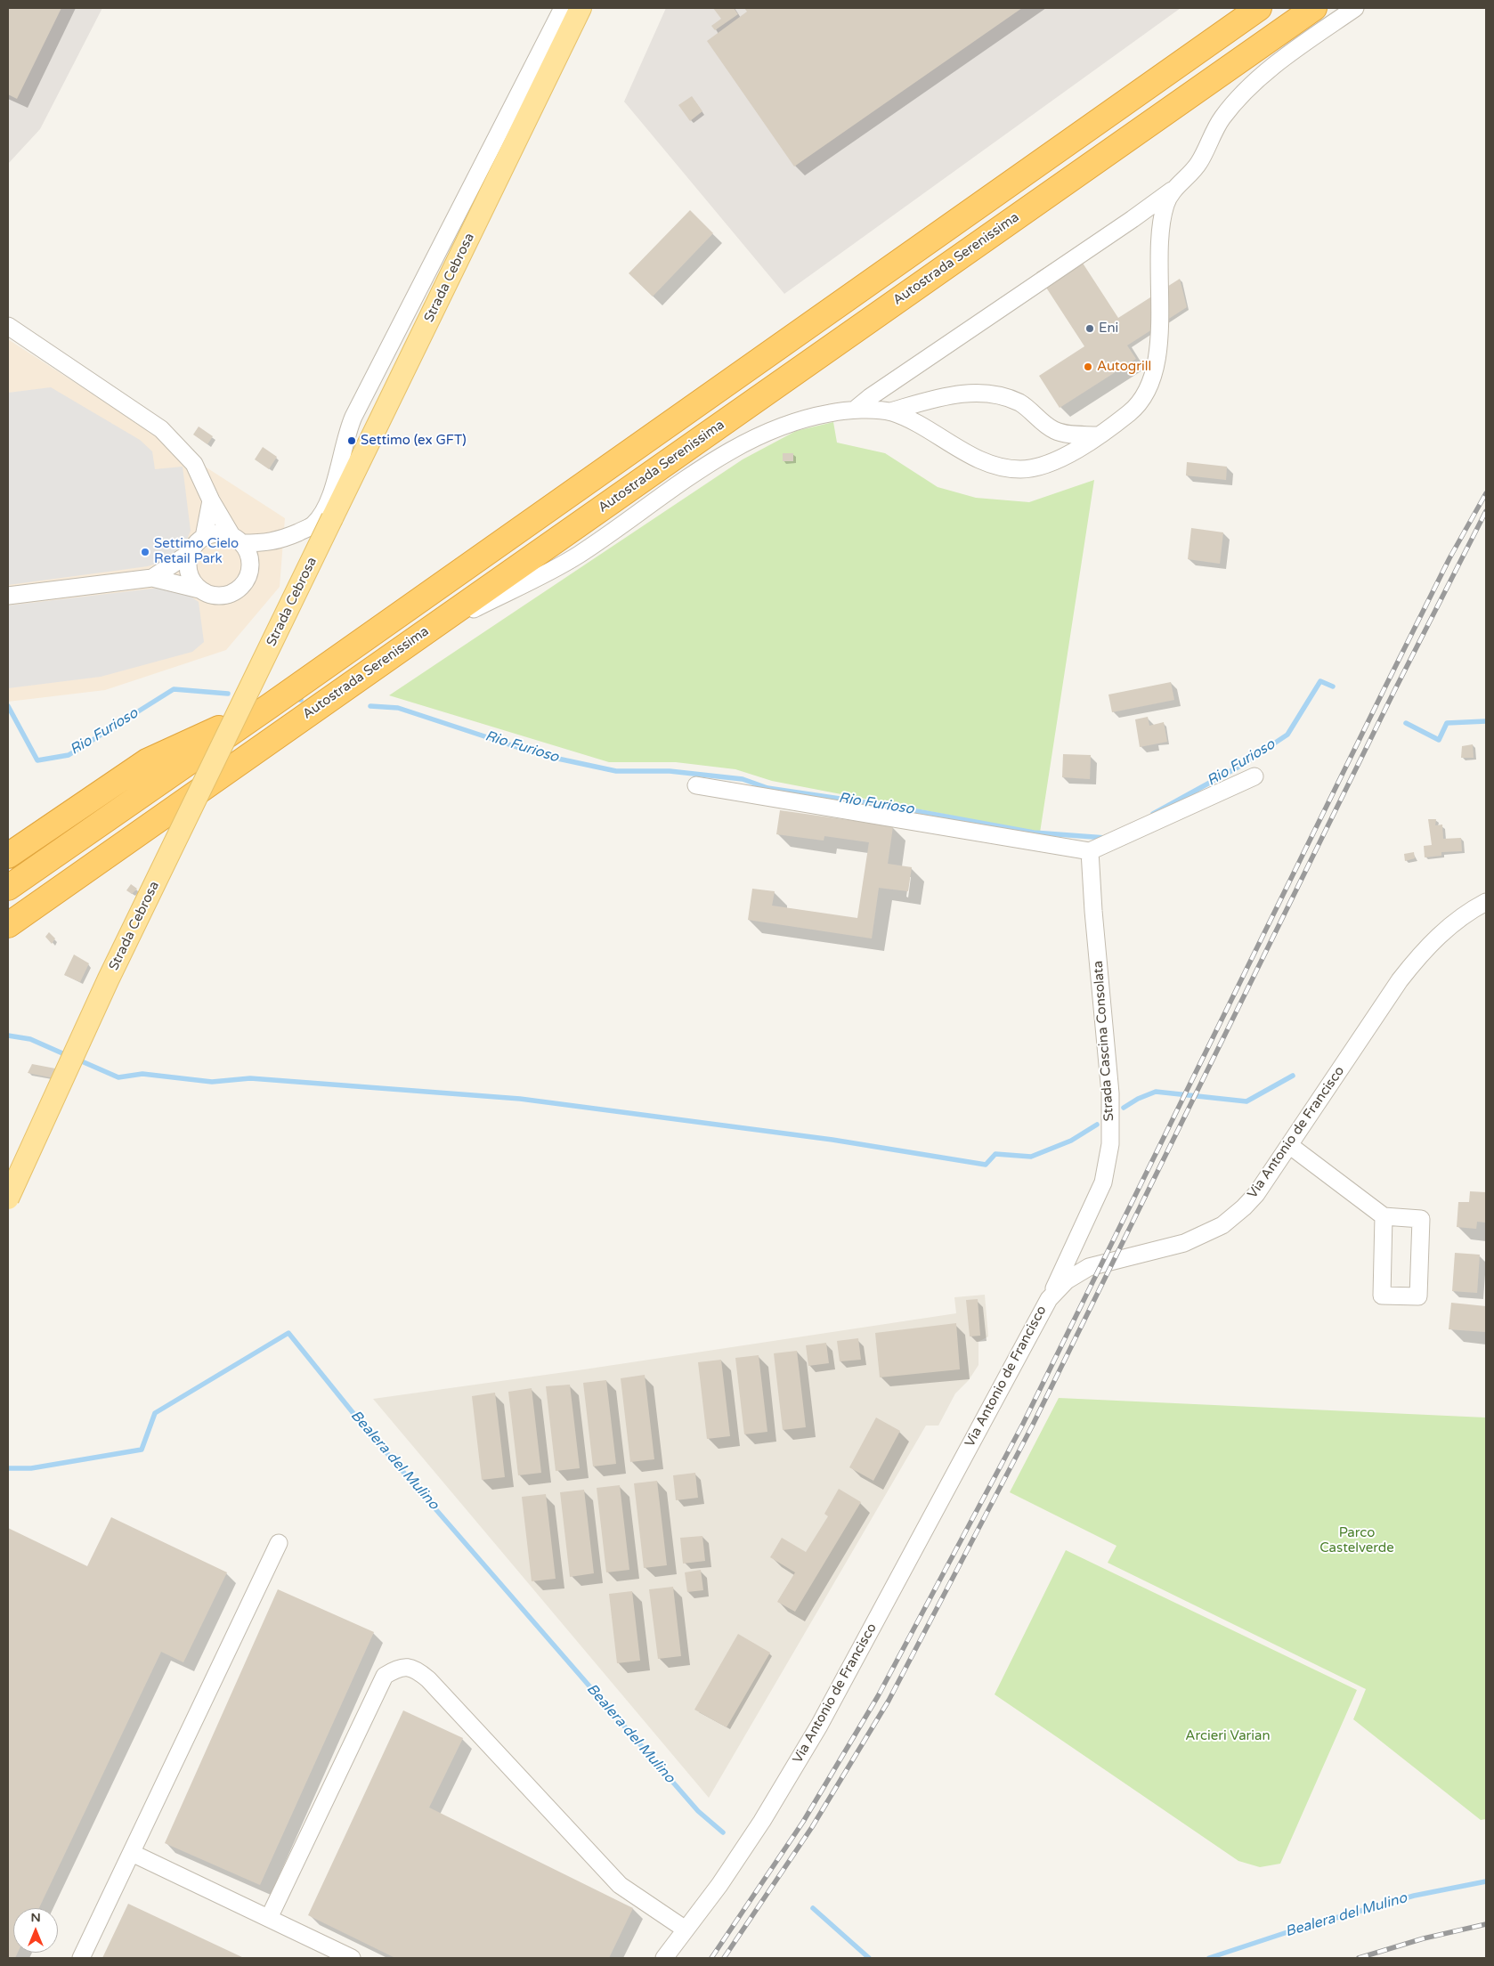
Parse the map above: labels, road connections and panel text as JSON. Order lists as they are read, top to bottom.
{
  "streets": {
    "highway": ["Autostrada Serenissima"],
    "main road": ["Strada Cebrosa"],
    "street": ["Strada Cascina Consolata", "Via Antonio de Francisco"]
  },
  "crossings": [
    ["Strada Cascina Consolata", "Via Antonio de Francisco"]
  ],
  "water": ["Rio Furioso", "Bealera del Mulino"],
  "parks": ["Parco Castelverde", "Arcieri Varian"],
  "places": [
    "Eni",
    "Autogrill",
    "Settimo (ex GFT)",
    "Settimo Cielo Retail Park"
  ],
  "north": "top"
}
